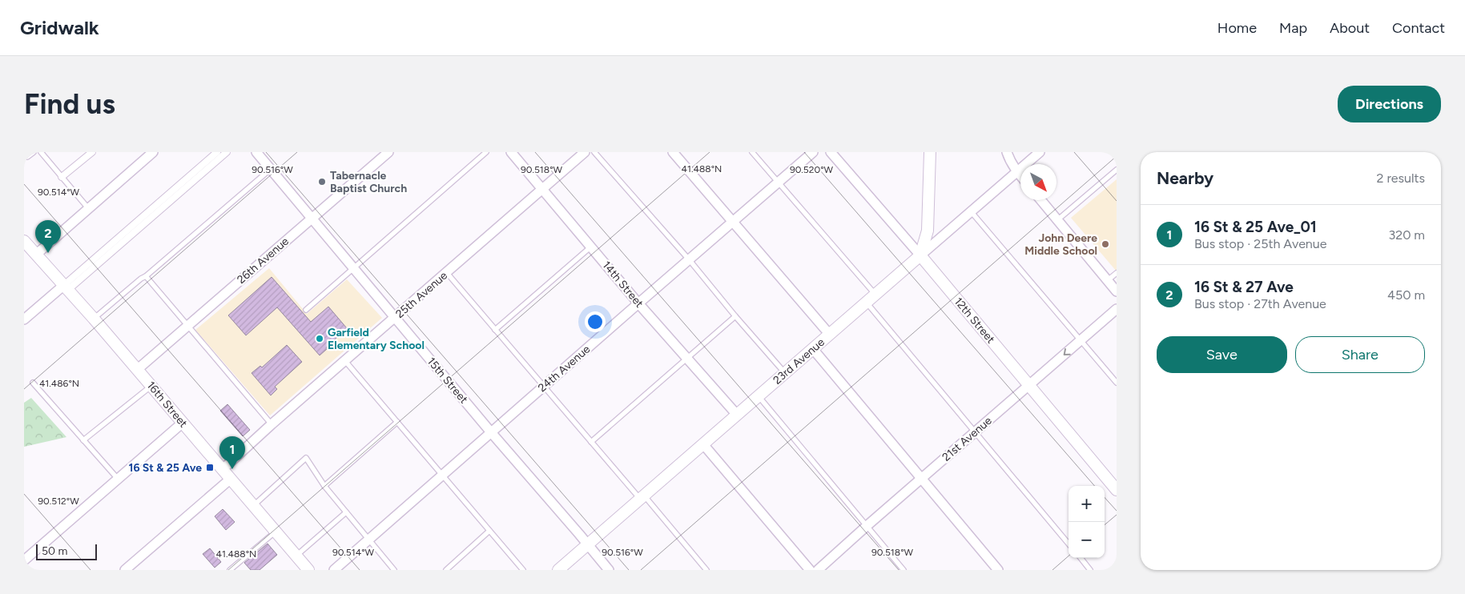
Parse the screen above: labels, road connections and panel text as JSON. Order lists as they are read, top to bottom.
{
  "streets": {
    "street": [
      "26th Avenue",
      "14th Street",
      "25th Avenue",
      "12th Street",
      "23rd Avenue",
      "24th Avenue",
      "15th Street",
      "16th Street",
      "21st Avenue"
    ]
  },
  "crossings": [
    ["26th Avenue", "15th Street"],
    ["26th Avenue", "16th Street"],
    ["14th Street", "25th Avenue"],
    ["14th Street", "23rd Avenue"],
    ["14th Street", "24th Avenue"],
    ["25th Avenue", "15th Street"],
    ["25th Avenue", "16th Street"],
    ["12th Street", "23rd Avenue"],
    ["12th Street", "21st Avenue"],
    ["23rd Avenue", "15th Street"],
    ["24th Avenue", "15th Street"]
  ],
  "places": {
    "other": ["Tabernacle Baptist Church", "John Deere Middle School", "Garfield Elementary School"],
    "transit": ["16 St & 25 Ave"]
  },
  "scale_bar": "50 m",
  "north": "bottom right",
  "page": {
    "header": "Gridwalk",
    "nav": [
      "Home",
      "Map",
      "About",
      "Contact"
    ],
    "buttons": [
      "Directions",
      ["Save", "Share"]
    ],
    "title": "Find us",
    "heading": ["Nearby", "2 results"],
    "list": [
      {
        "mark": "1",
        "name": "16 St & 25 Ave_01",
        "note": "Bus stop · 25th Avenue",
        "value": "320 m"
      },
      {
        "mark": "2",
        "name": "16 St & 27 Ave",
        "note": "Bus stop · 27th Avenue",
        "value": "450 m"
      }
    ],
    "pins": ["2", "1"],
    "map_buttons": ["+", "−"],
    "scale": "50 m"
  },
  "coordinates": [
    "41.488°N",
    "90.516°W",
    "90.518°W",
    "90.520°W",
    "90.514°W",
    "41.486°N",
    "90.512°W"
  ]
}
